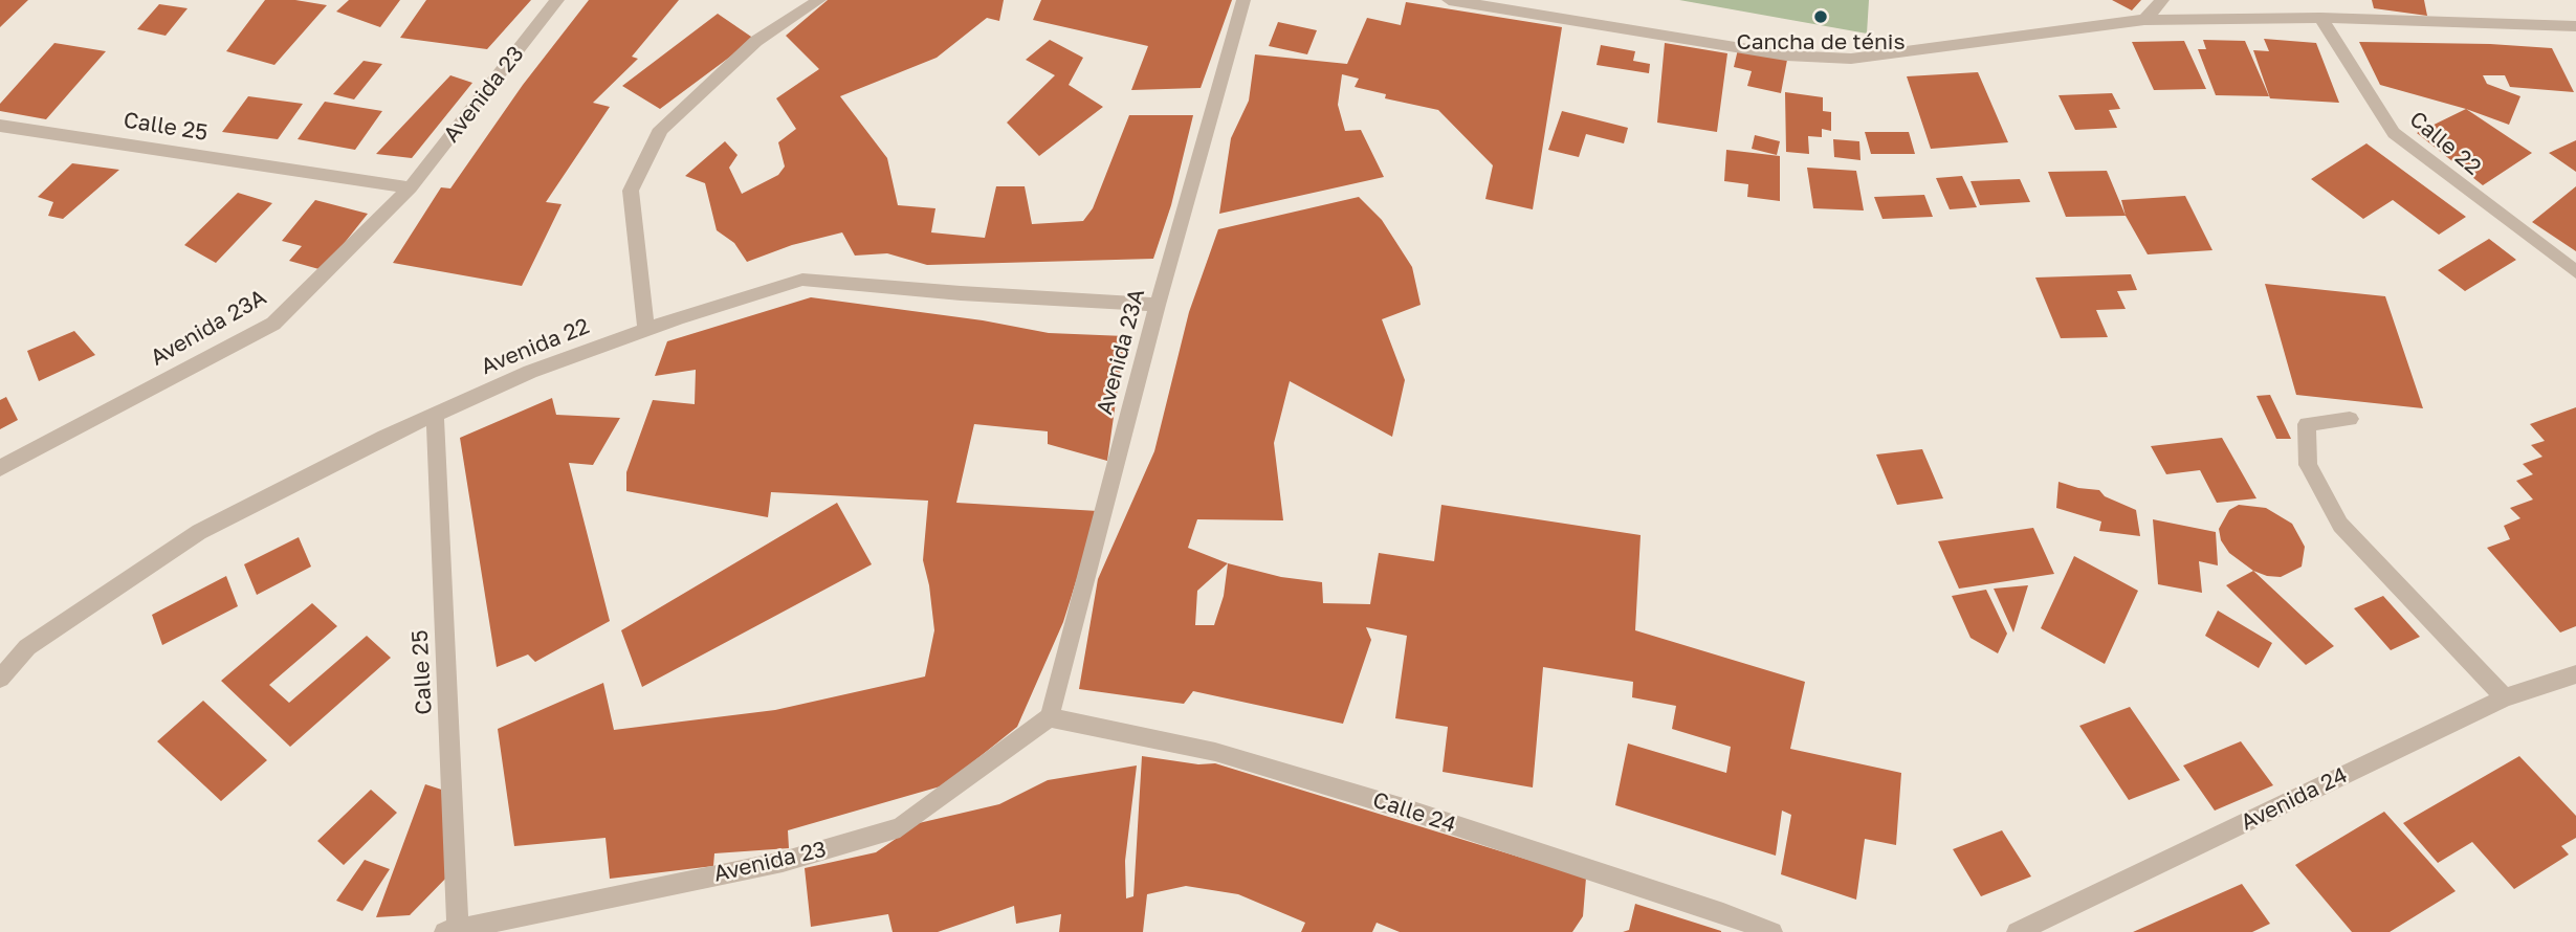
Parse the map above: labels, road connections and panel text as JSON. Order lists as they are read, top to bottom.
{
  "streets": {
    "street": [
      "Avenida 23",
      "Calle 25",
      "Calle 22",
      "Avenida 23A",
      "Avenida 22",
      "Avenida 24",
      "Calle 24"
    ]
  },
  "crossings": [
    ["Avenida 23", "Calle 25"],
    ["Avenida 23", "Avenida 23A"],
    ["Avenida 23", "Calle 24"],
    ["Calle 25", "Avenida 23A"],
    ["Calle 25", "Avenida 22"],
    ["Avenida 23A", "Avenida 22"],
    ["Avenida 23A", "Calle 24"]
  ],
  "places": ["Cancha de ténis"]
}
